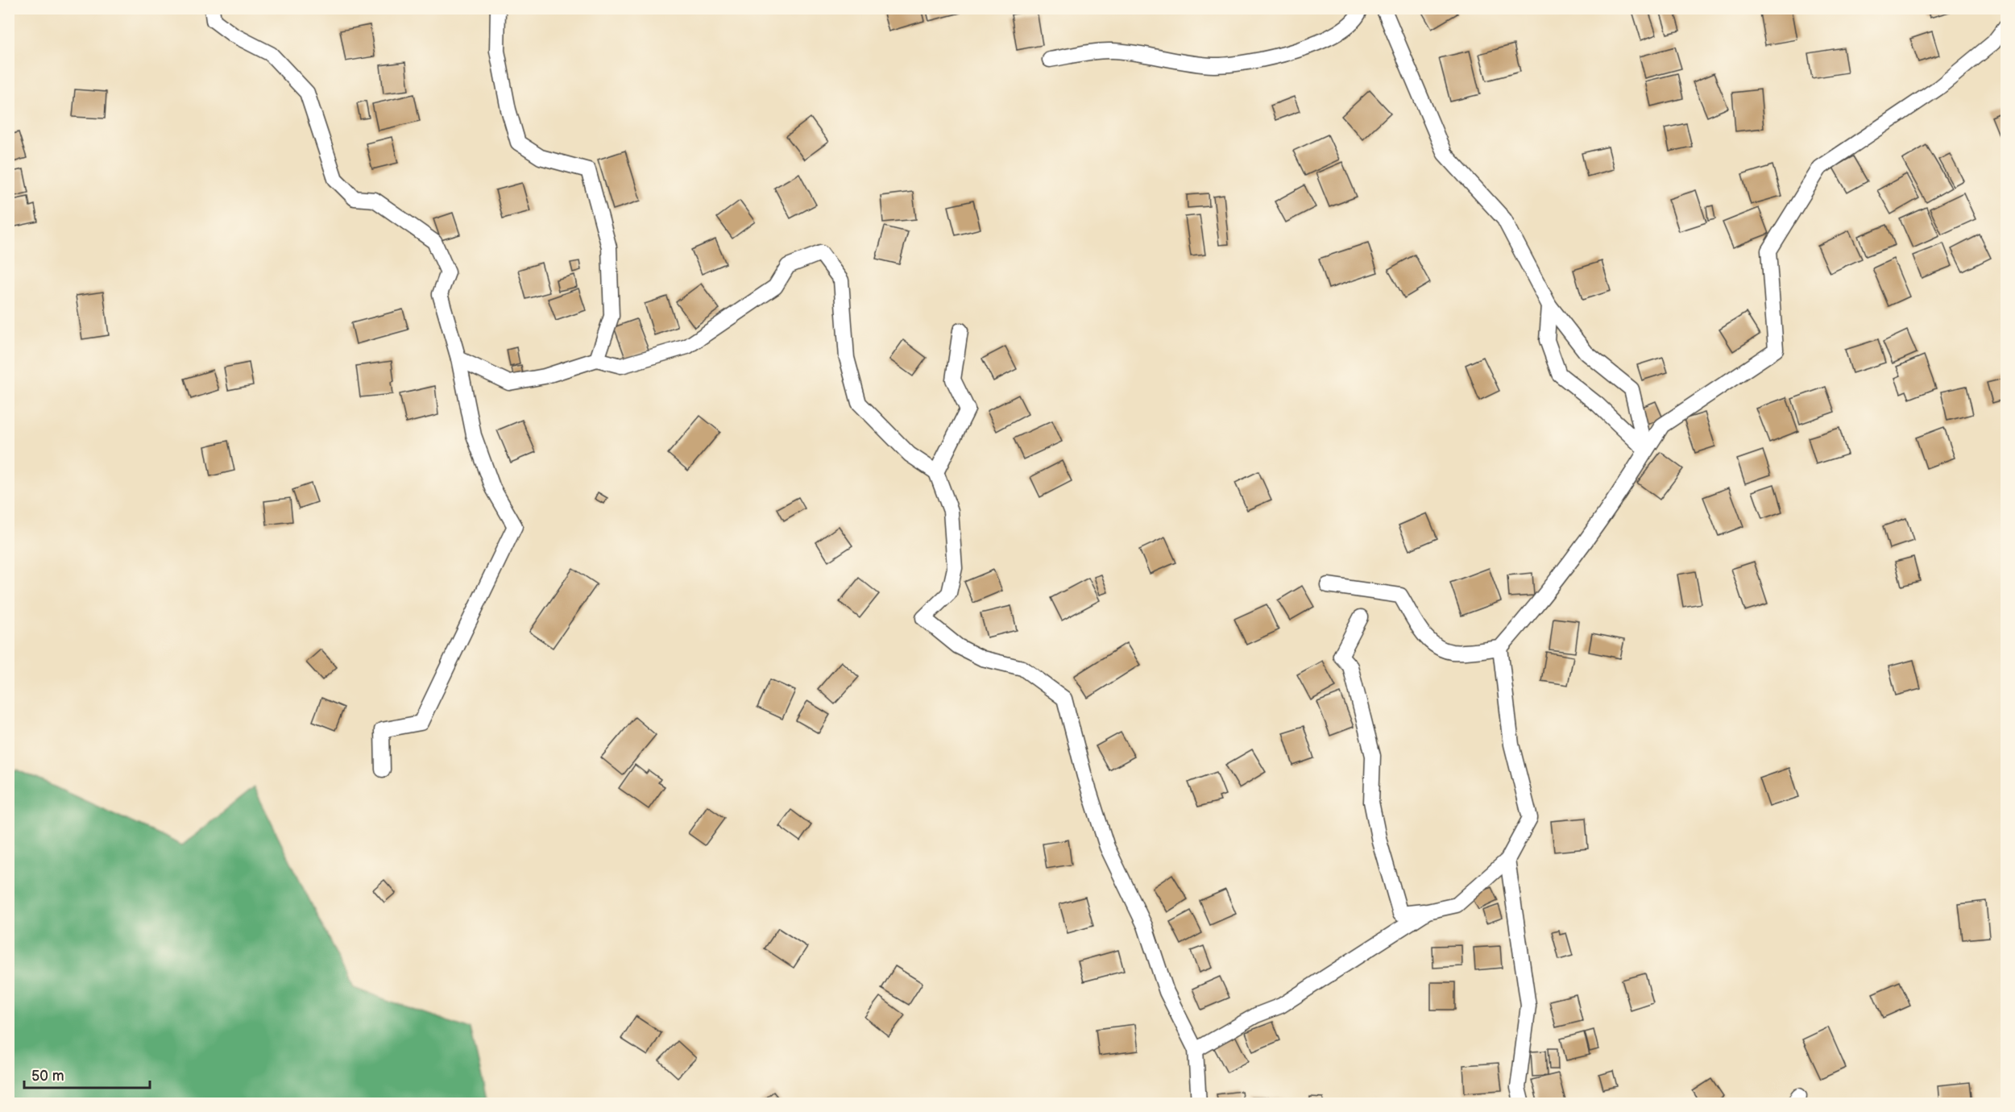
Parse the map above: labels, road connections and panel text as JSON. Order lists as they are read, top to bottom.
{
  "scale_bar": "50 m"
}
